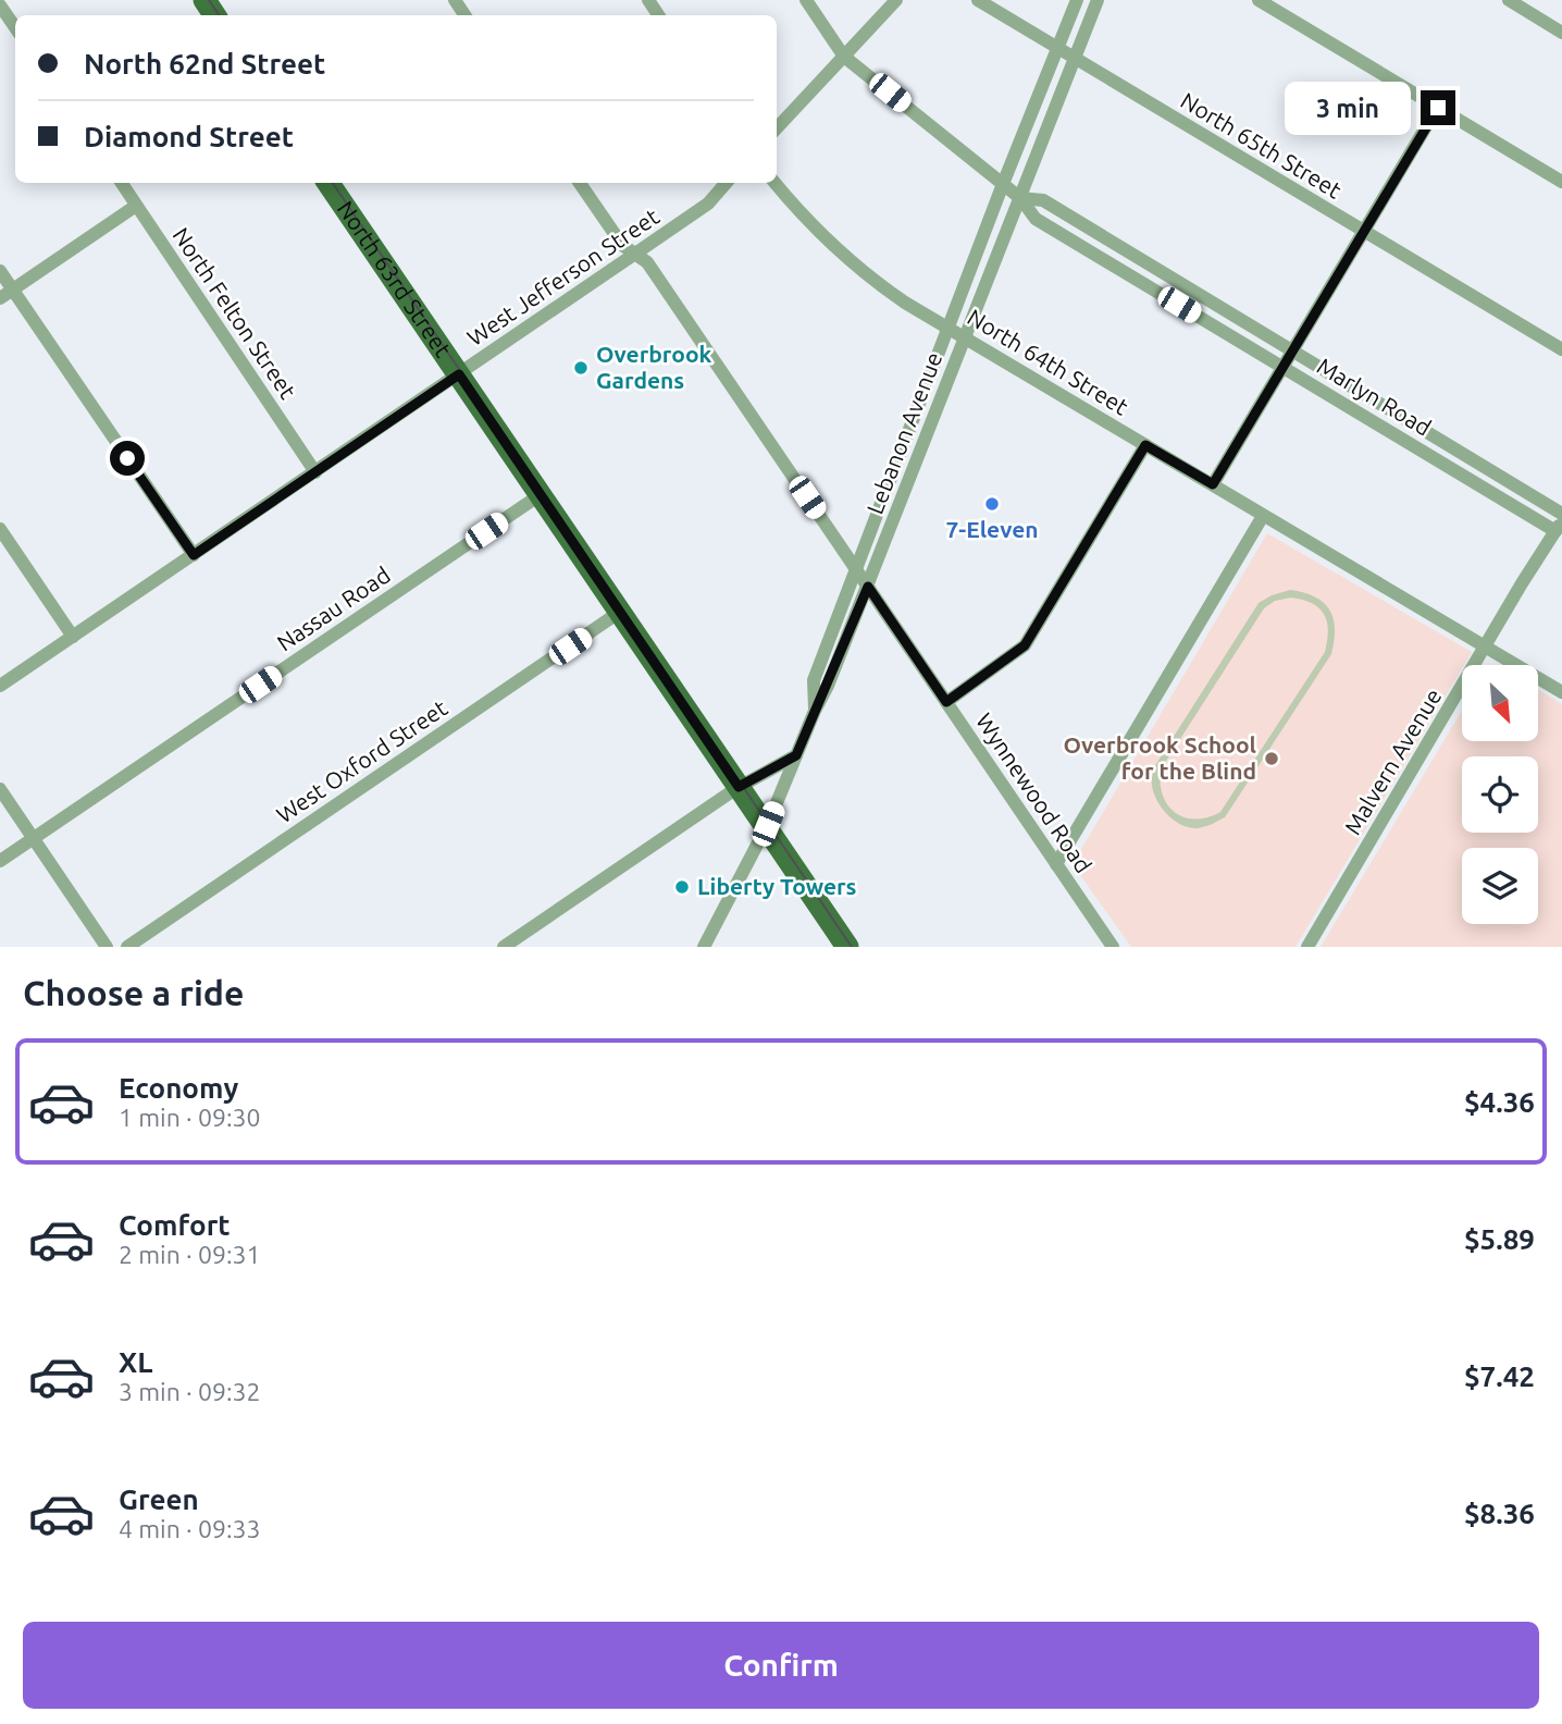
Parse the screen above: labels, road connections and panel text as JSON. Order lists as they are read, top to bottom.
{
  "streets": {
    "main road": ["North 63rd Street"],
    "street": [
      "North 65th Street",
      "West Jefferson Street",
      "North Felton Street",
      "North 64th Street",
      "Marlyn Road",
      "Lebanon Avenue",
      "Nassau Road",
      "West Oxford Street",
      "Malvern Avenue",
      "Wynnewood Road"
    ]
  },
  "crossings": [
    ["North 65th Street", "Lebanon Avenue"],
    ["West Jefferson Street", "North 63rd Street"],
    ["West Jefferson Street", "North Felton Street"],
    ["West Jefferson Street", "Wynnewood Road"],
    ["North 63rd Street", "Lebanon Avenue"],
    ["North 63rd Street", "Nassau Road"],
    ["North 63rd Street", "West Oxford Street"],
    ["North 64th Street", "Lebanon Avenue"],
    ["North 64th Street", "Malvern Avenue"],
    ["Marlyn Road", "Lebanon Avenue"],
    ["Marlyn Road", "Malvern Avenue"],
    ["Lebanon Avenue", "Wynnewood Road"]
  ],
  "places": [
    "Overbrook Gardens",
    "7-Eleven",
    "Overbrook School for the Blind",
    "Liberty Towers"
  ],
  "north": "bottom right",
  "page": {
    "banner": ["North 62nd Street", "Diamond Street"],
    "bubble": "3 min",
    "heading": "Choose a ride",
    "list": [
      {
        "name": "Economy",
        "note": "1 min · 09:30",
        "value": "$4.36"
      },
      {
        "name": "Comfort",
        "note": "2 min · 09:31",
        "value": "$5.89"
      },
      {
        "name": "XL",
        "note": "3 min · 09:32",
        "value": "$7.42"
      },
      {
        "name": "Green",
        "note": "4 min · 09:33",
        "value": "$8.36"
      }
    ],
    "buttons": "Confirm"
  }
}
